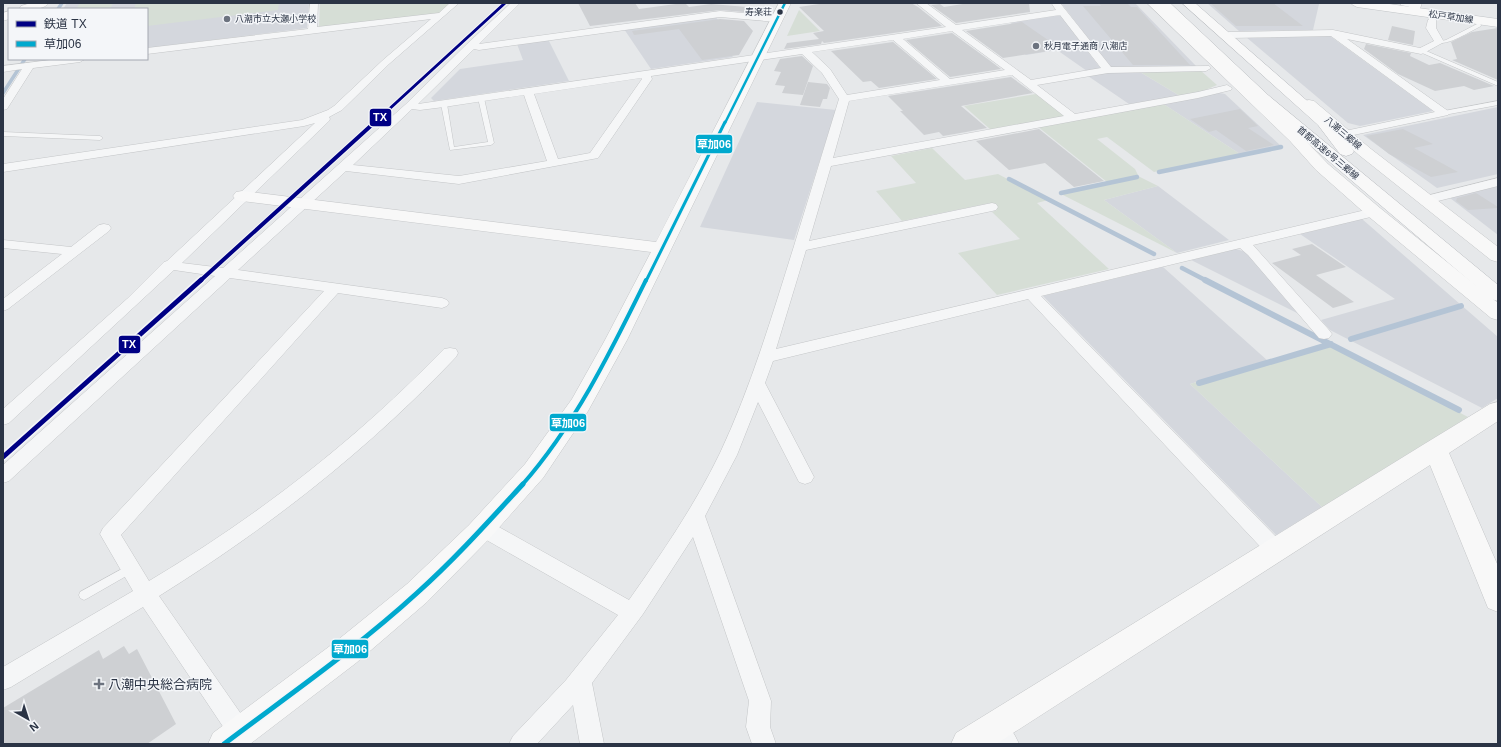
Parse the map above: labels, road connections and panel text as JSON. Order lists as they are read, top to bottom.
{
  "streets": {
    "main road": ["松戸草加線", "八潮三郷線", "首都高速6号三郷線"]
  },
  "crossings": [
    ["八潮三郷線", "首都高速6号三郷線"]
  ],
  "places": {
    "other": ["寿楽荘", "八潮市立大瀬小学校", "秋月電子通商 八潮店"],
    "health": ["八潮中央総合病院"]
  },
  "lines": ["rail line TX", "transit line 草加06"],
  "legend": ["鉄道 TX", "草加06"],
  "north": "bottom right"
}
